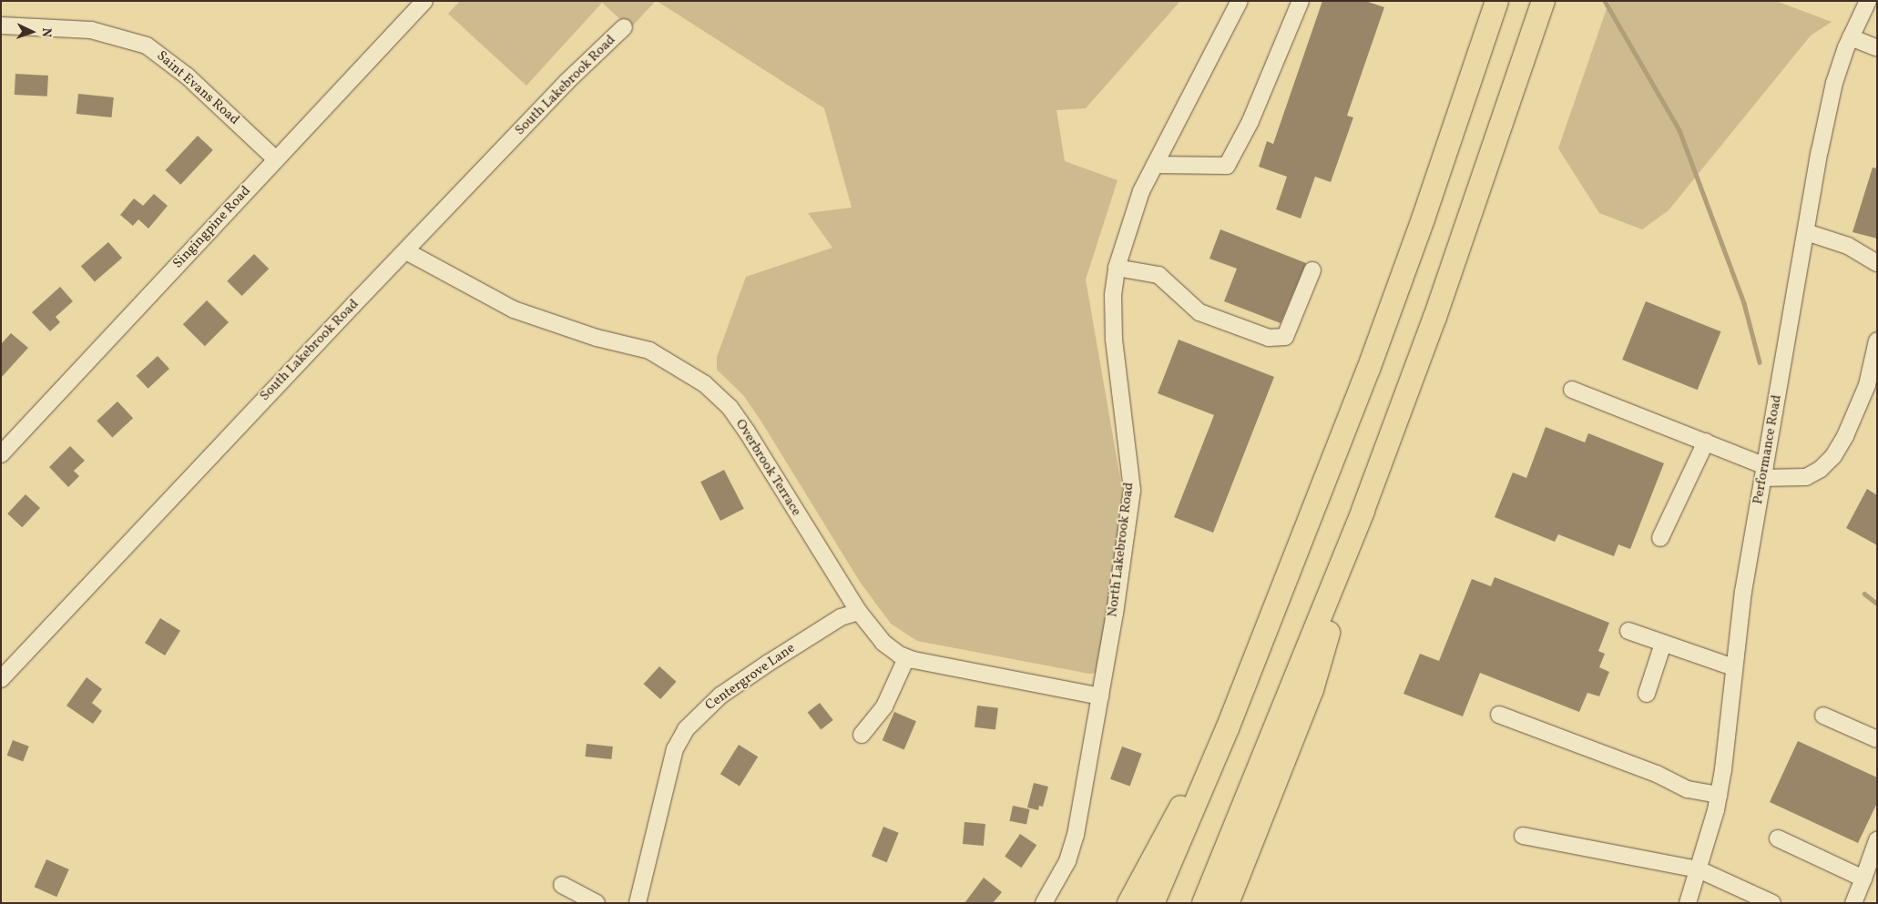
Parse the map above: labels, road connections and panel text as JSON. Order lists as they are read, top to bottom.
{
  "streets": {
    "street": [
      "South Lakebrook Road",
      "Saint Evans Road",
      "Singingpine Road",
      "Performance Road",
      "Overbrook Terrace",
      "North Lakebrook Road",
      "Centergrove Lane"
    ]
  },
  "crossings": [
    ["South Lakebrook Road", "Overbrook Terrace"],
    ["Saint Evans Road", "Singingpine Road"],
    ["Overbrook Terrace", "North Lakebrook Road"],
    ["Overbrook Terrace", "Centergrove Lane"]
  ],
  "north": "right"
}
